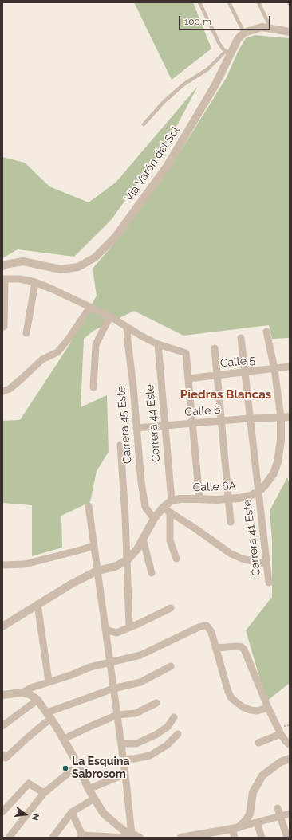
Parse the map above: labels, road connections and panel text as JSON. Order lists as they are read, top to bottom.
{
  "streets": {
    "street": [
      "Vía Varón del Sol",
      "Calle 5",
      "Calle 6",
      "Carrera 44 Este",
      "Carrera 45 Este",
      "Calle 6A",
      "Carrera 41 Este"
    ]
  },
  "crossings": [
    ["Calle 5", "Carrera 41 Este"],
    ["Calle 6", "Carrera 44 Este"],
    ["Calle 6", "Carrera 45 Este"],
    ["Calle 6", "Carrera 41 Este"],
    ["Carrera 44 Este", "Calle 6A"],
    ["Calle 6A", "Carrera 41 Este"]
  ],
  "districts": ["Piedras Blancas"],
  "places": ["La Esquina Sabrosom"],
  "scale_bar": "100 m",
  "north": "right"
}
